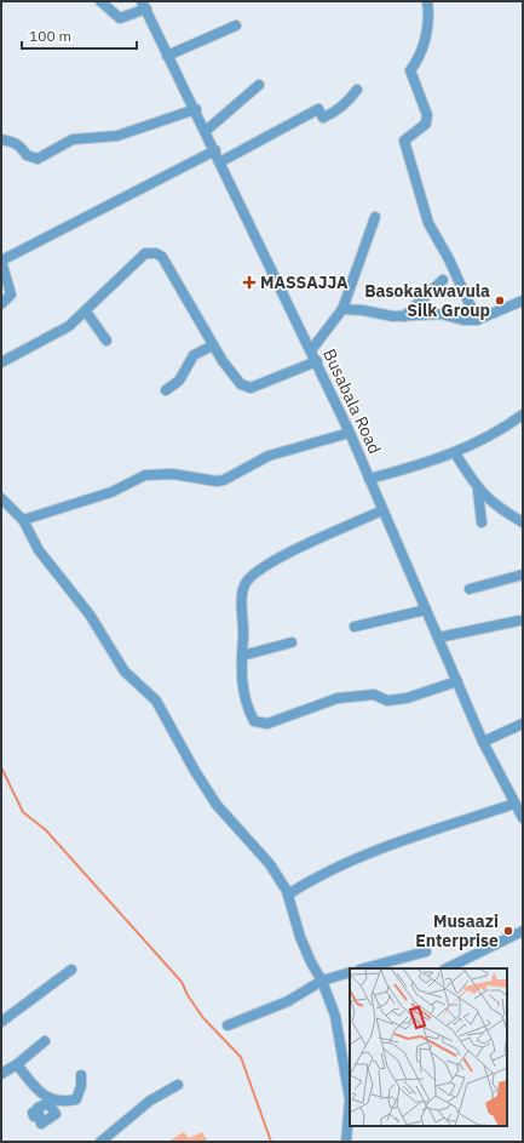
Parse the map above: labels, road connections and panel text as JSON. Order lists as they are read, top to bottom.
{
  "streets": {
    "street": ["Busabala Road"]
  },
  "places": {
    "health": ["MASSAJJA"],
    "other": ["Basokakwavula Silk Group", "Musaazi Enterprise"]
  },
  "scale_bar": "100 m"
}
